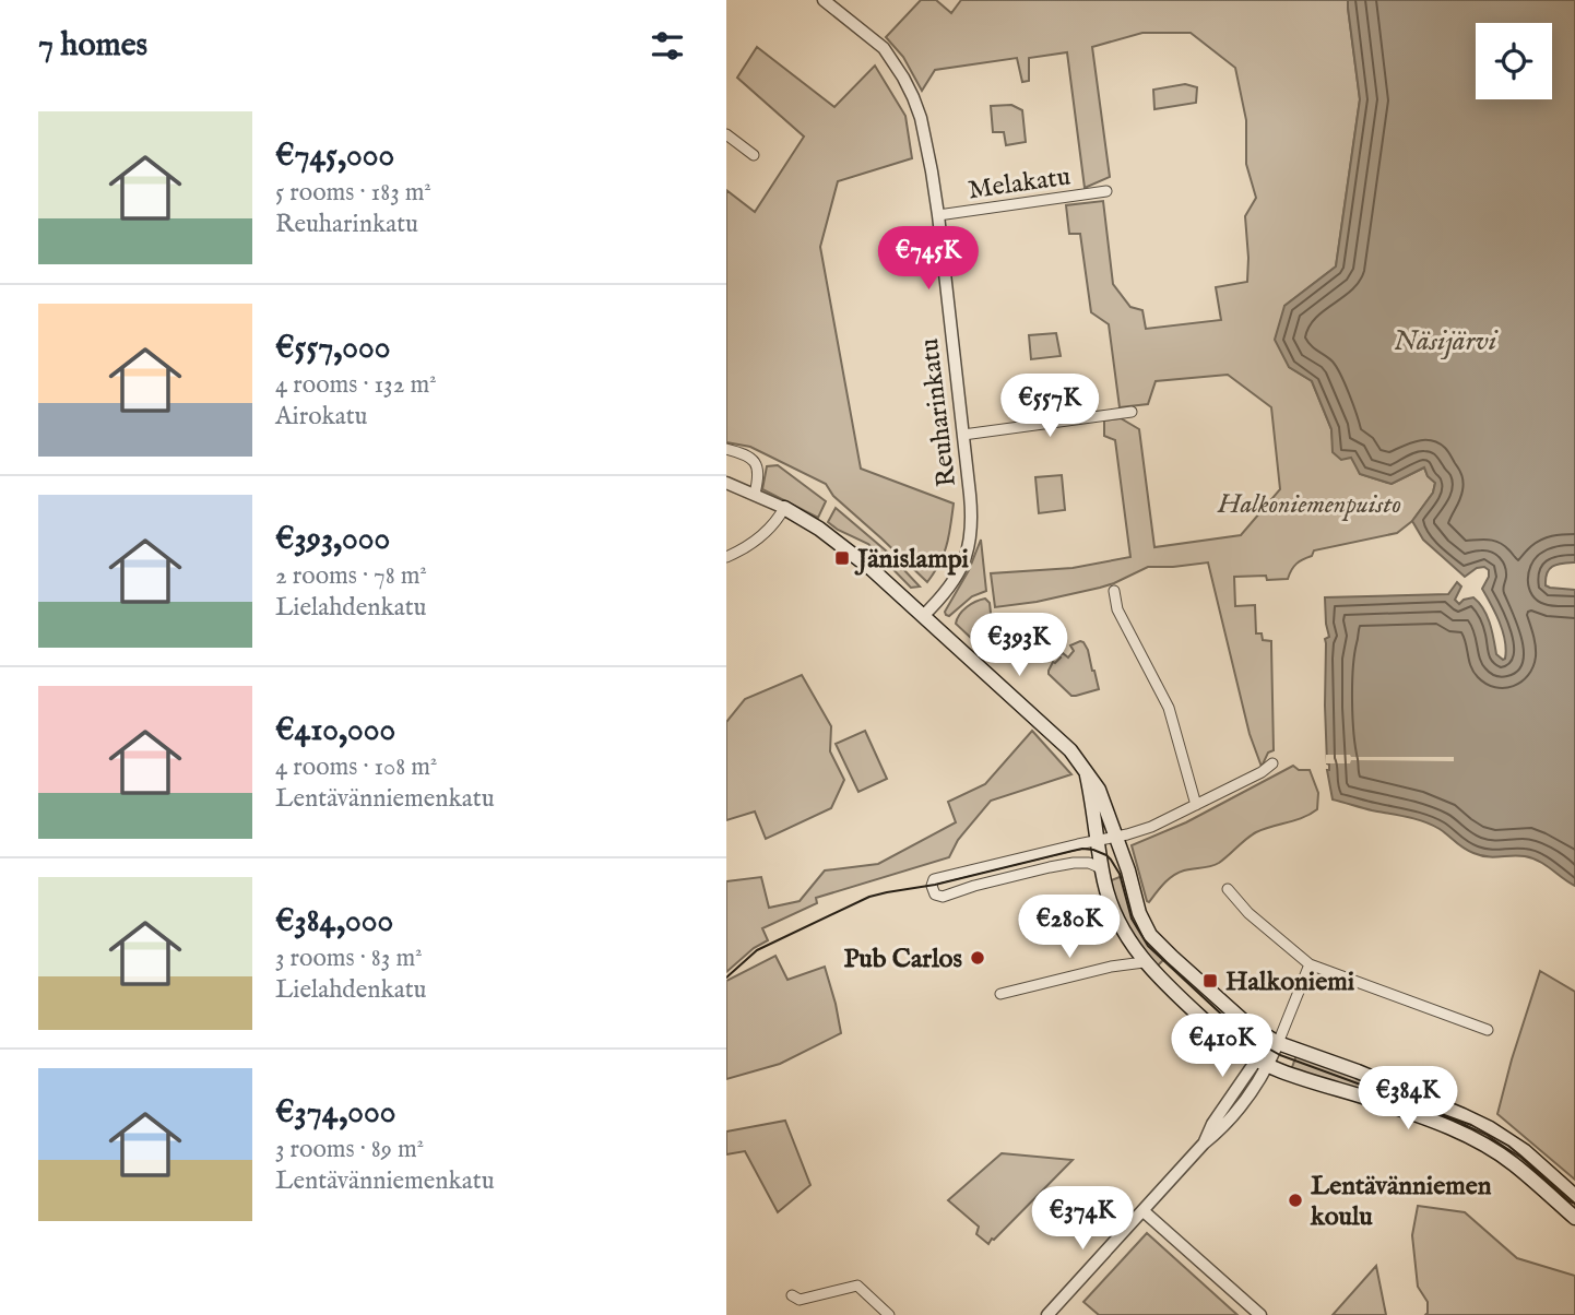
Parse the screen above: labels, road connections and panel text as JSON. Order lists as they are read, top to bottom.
{
  "streets": {
    "street": ["Melakatu", "Reuharinkatu"]
  },
  "crossings": [
    ["Melakatu", "Reuharinkatu"]
  ],
  "water": ["Näsijärvi"],
  "parks": ["Halkoniemenpuisto"],
  "places": {
    "transit": ["Jänislampi", "Halkoniemi"],
    "other": ["Pub Carlos", "Lentävänniemen koulu"]
  },
  "page": {
    "heading": "7 homes",
    "list": [
      {
        "name": "€745,000",
        "note": "5 rooms · 183 m² · Reuharinkatu"
      },
      {
        "name": "€557,000",
        "note": "4 rooms · 132 m² · Airokatu"
      },
      {
        "name": "€393,000",
        "note": "2 rooms · 78 m² · Lielahdenkatu"
      },
      {
        "name": "€410,000",
        "note": "4 rooms · 108 m² · Lentävänniemenkatu"
      },
      {
        "name": "€384,000",
        "note": "3 rooms · 83 m² · Lielahdenkatu"
      },
      {
        "name": "€374,000",
        "note": "3 rooms · 89 m² · Lentävänniemenkatu"
      }
    ],
    "price": [
      "€745K",
      "€557K",
      "€393K",
      "€280K",
      "€410K",
      "€384K",
      "€374K"
    ]
  }
}
